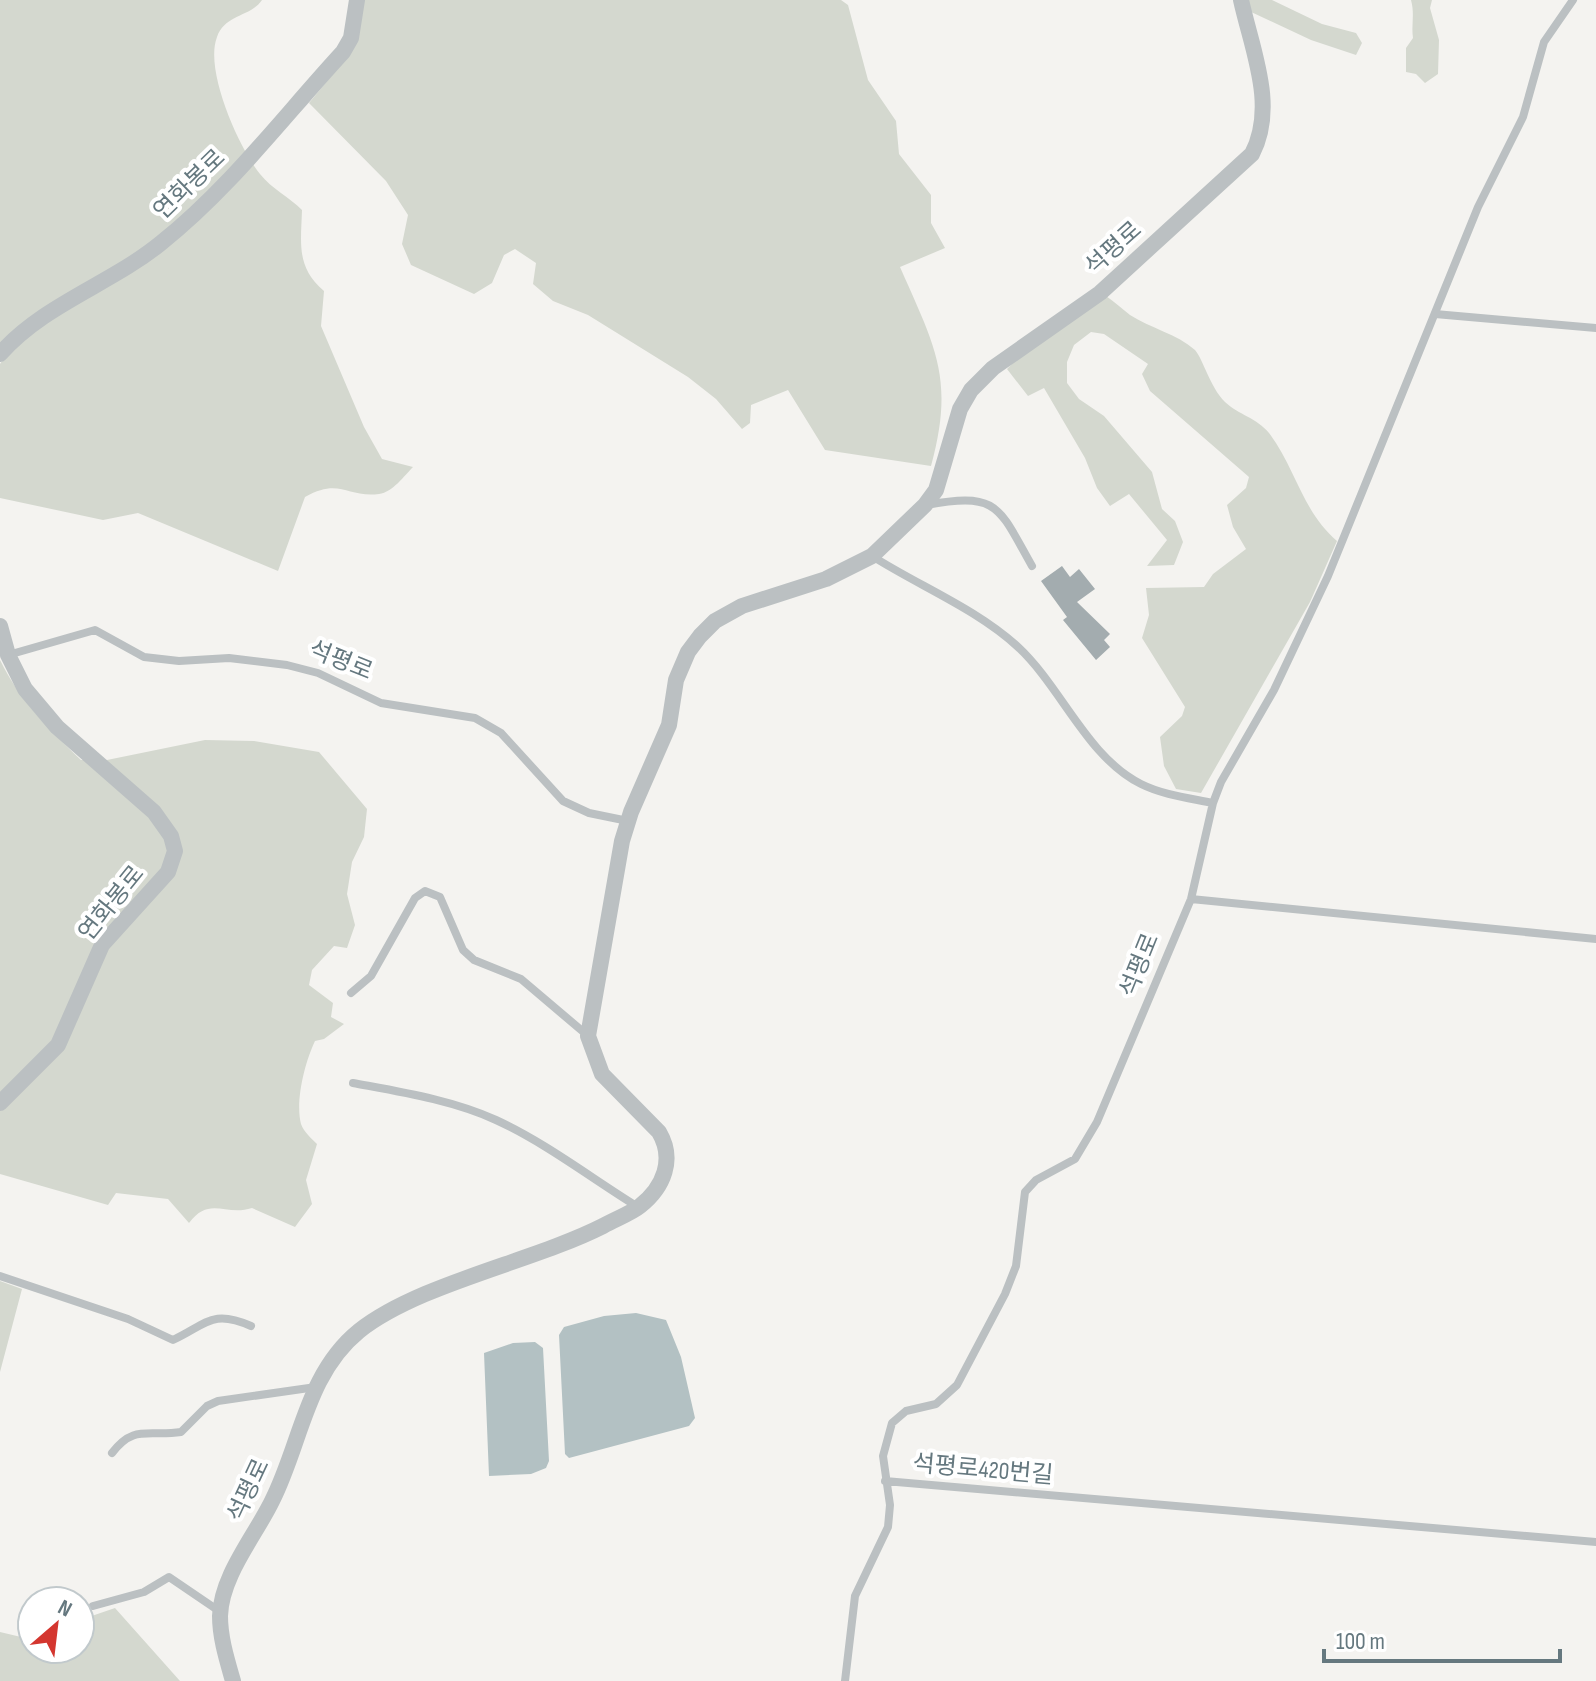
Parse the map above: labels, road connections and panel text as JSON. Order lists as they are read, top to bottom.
{
  "streets": {
    "street": ["연화봉로", "석평로"],
    "lane": ["석평로420번길"]
  },
  "crossings": [
    ["연화봉로", "석평로"],
    ["석평로", "석평로420번길"]
  ],
  "scale_bar": "100 m",
  "north": "top right"
}
